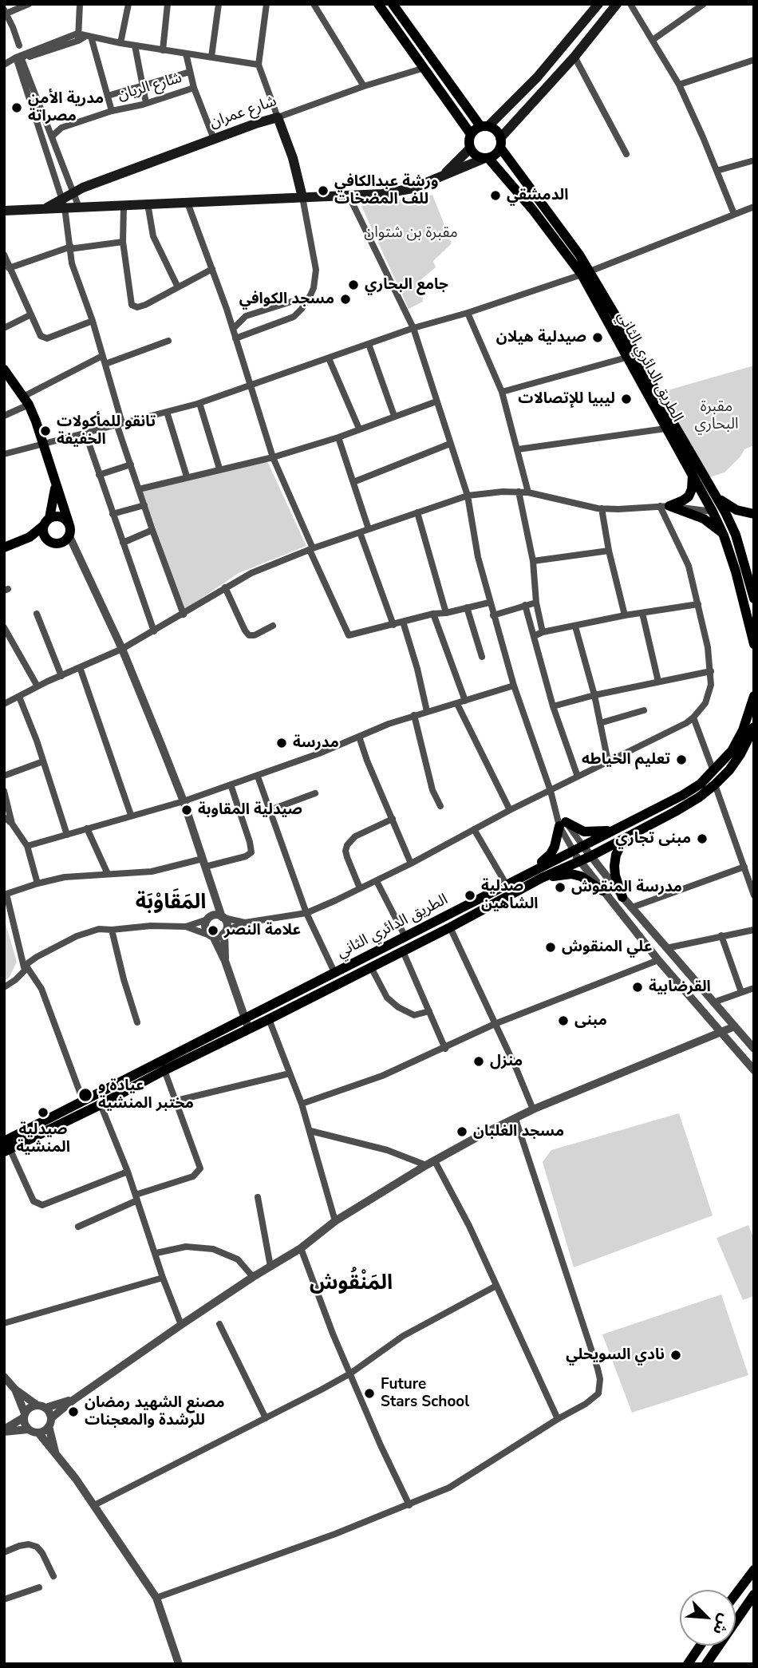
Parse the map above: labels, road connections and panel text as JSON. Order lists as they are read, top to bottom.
{
  "streets": {
    "main road": ["شارع عمران", "الطريق الدائري الثاني"],
    "street": ["شارع الريان"]
  },
  "districts": ["المَقَاوْبَة", "المَنْقُوش"],
  "parks": ["مقبرة بن شتوان", "مقبرة البحاري"],
  "places": [
    "مدرية الأمن مصراتة",
    "ورشة عبدالكافي للف المضخات",
    "الدمشقي",
    "جامع البحاري",
    "مسجد الكوافي",
    "صيدلية هيلان",
    "ليبيا للإتصالات",
    "تانقو للمأكولات الخفيفة",
    "مدرسة",
    "تعليم الخياطه",
    "صيدلية المقاوبة",
    "مبنى تجاري",
    "مدرسة المنقوش",
    "صدلية الشاهين",
    "علامة النصر",
    "علي المنقوش",
    "القرضابية",
    "مبنى",
    "منزل",
    "عيادة و مختبر المنشية",
    "صيدلية المنشية",
    "مسجد الغلبان",
    "نادي السويحلي",
    "Future Stars School",
    "مصنع الشهيد رمضان للرشدة والمعجنات"
  ],
  "north": "bottom right"
}
